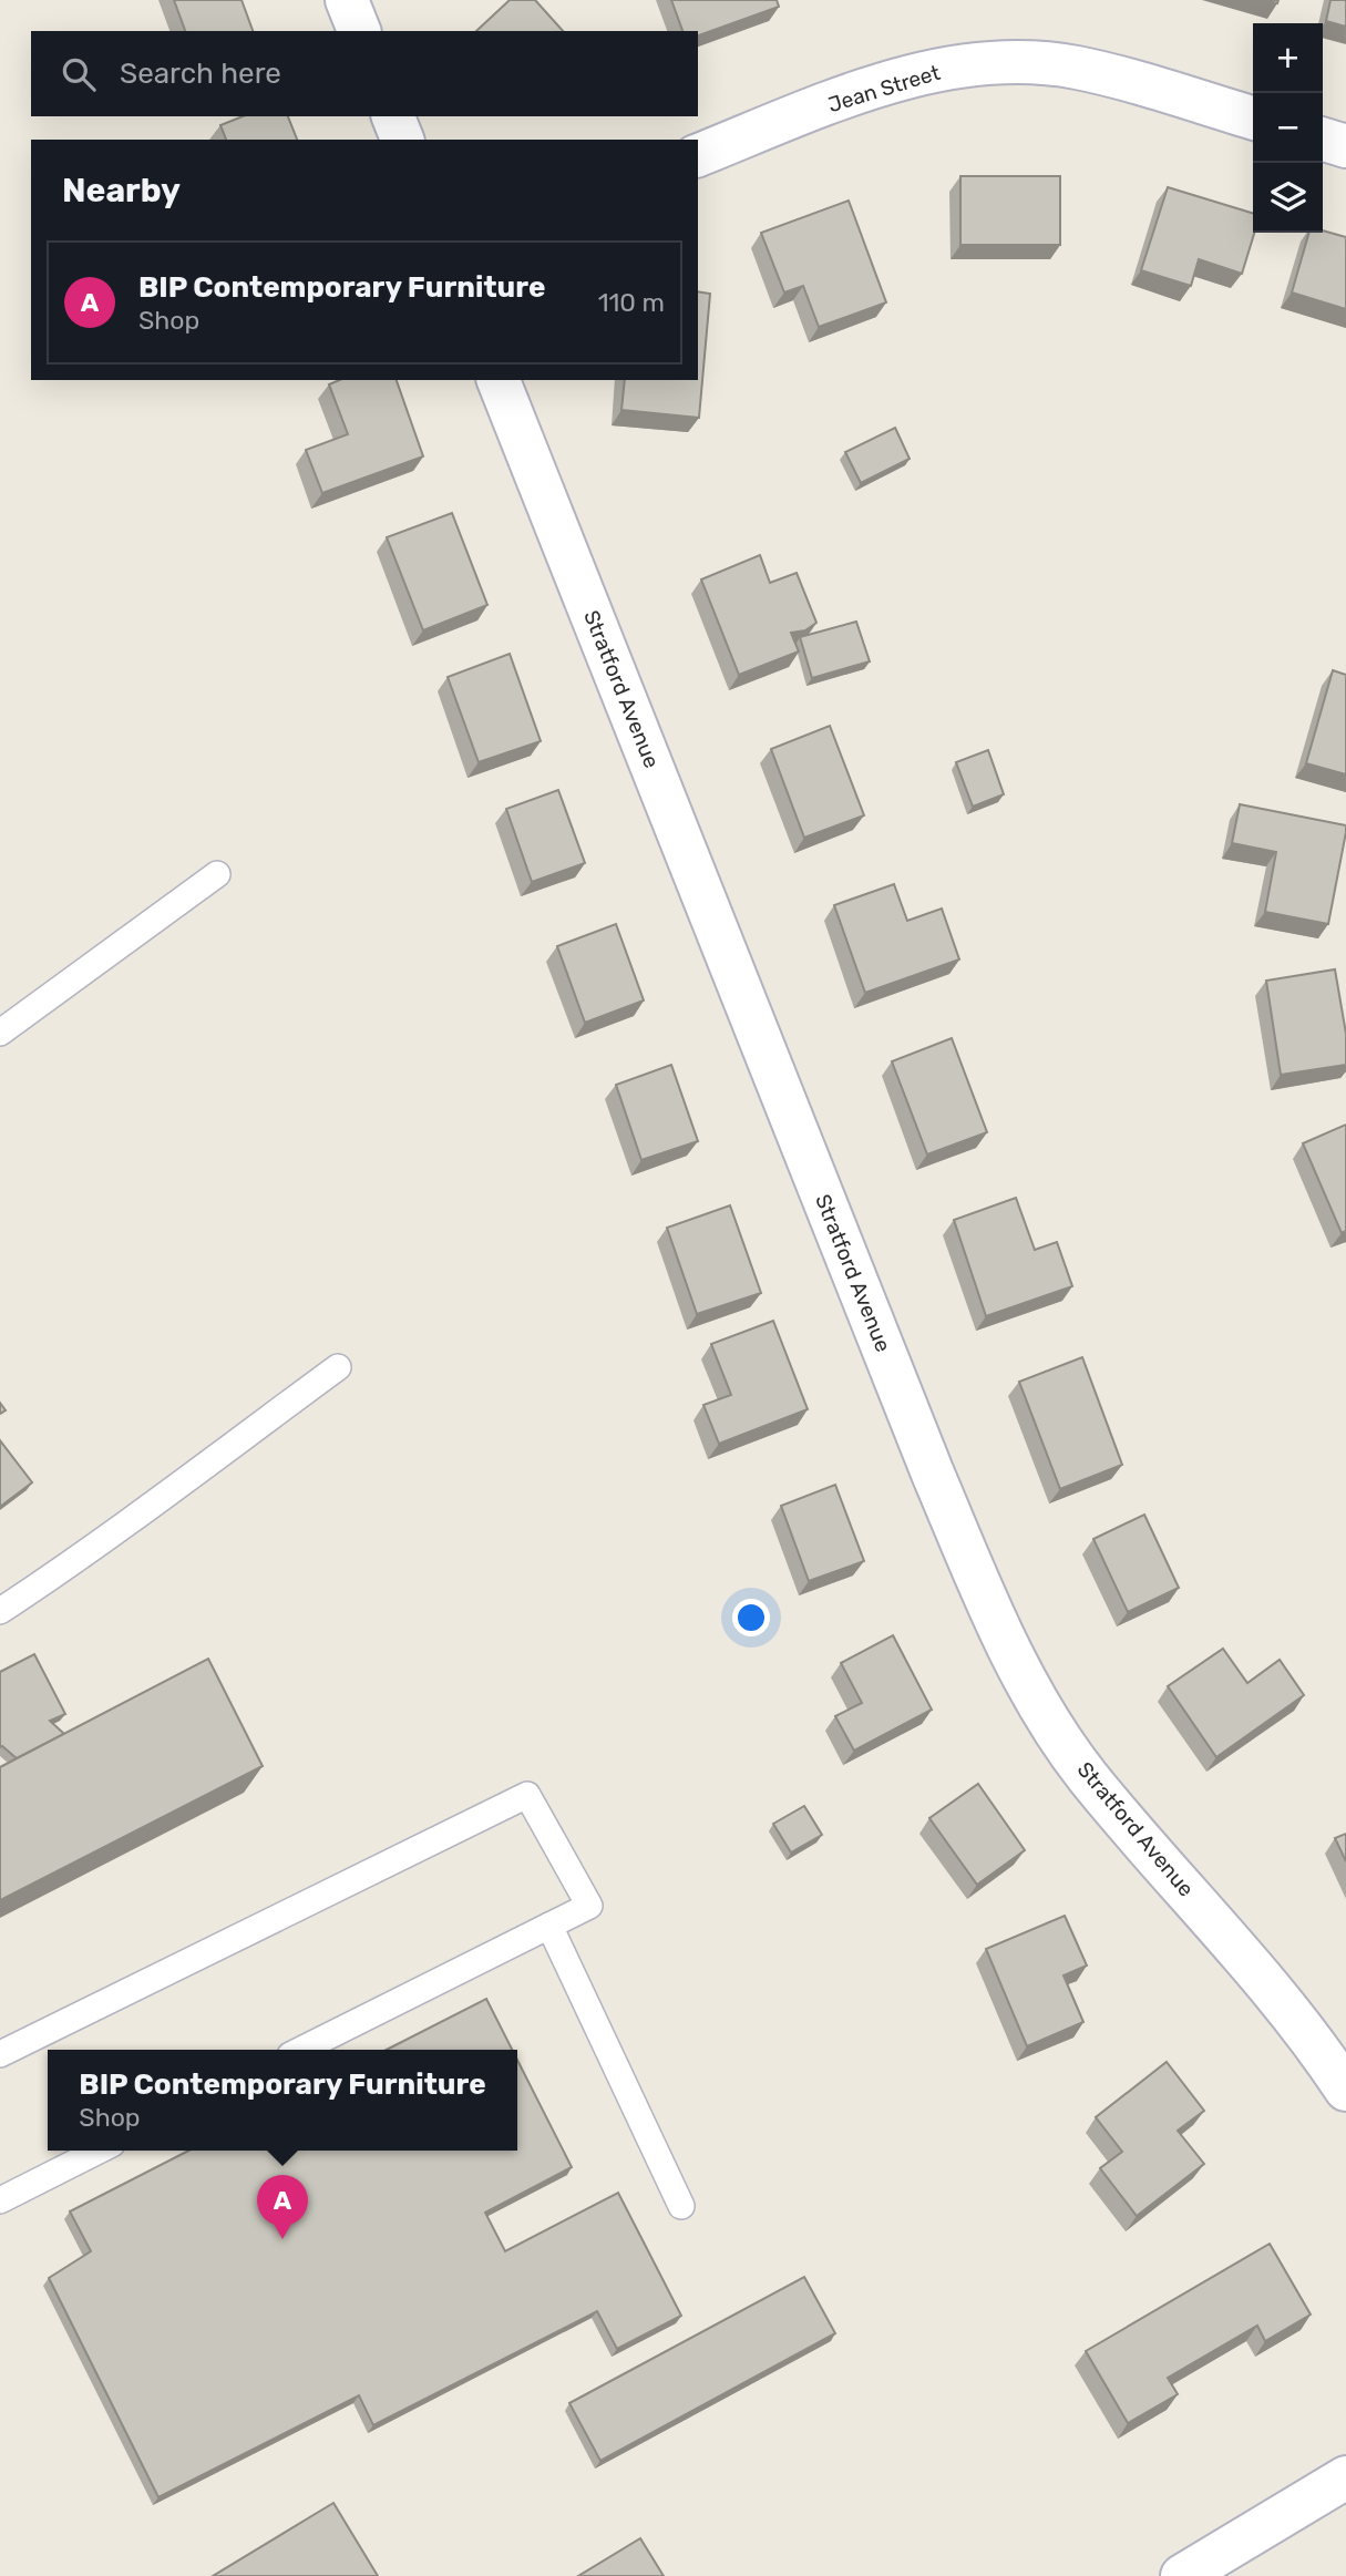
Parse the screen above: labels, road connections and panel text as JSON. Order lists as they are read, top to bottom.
{
  "streets": {
    "street": ["Jean Street", "Stratford Avenue"]
  },
  "page": {
    "map_buttons": ["+", "−"],
    "search": "Search here",
    "heading": "Nearby",
    "list": [
      {
        "mark": "A",
        "name": "BIP Contemporary Furniture",
        "note": "Shop",
        "value": "110 m"
      }
    ],
    "popup": ["BIP Contemporary Furniture", "Shop"],
    "pins": "A"
  }
}
